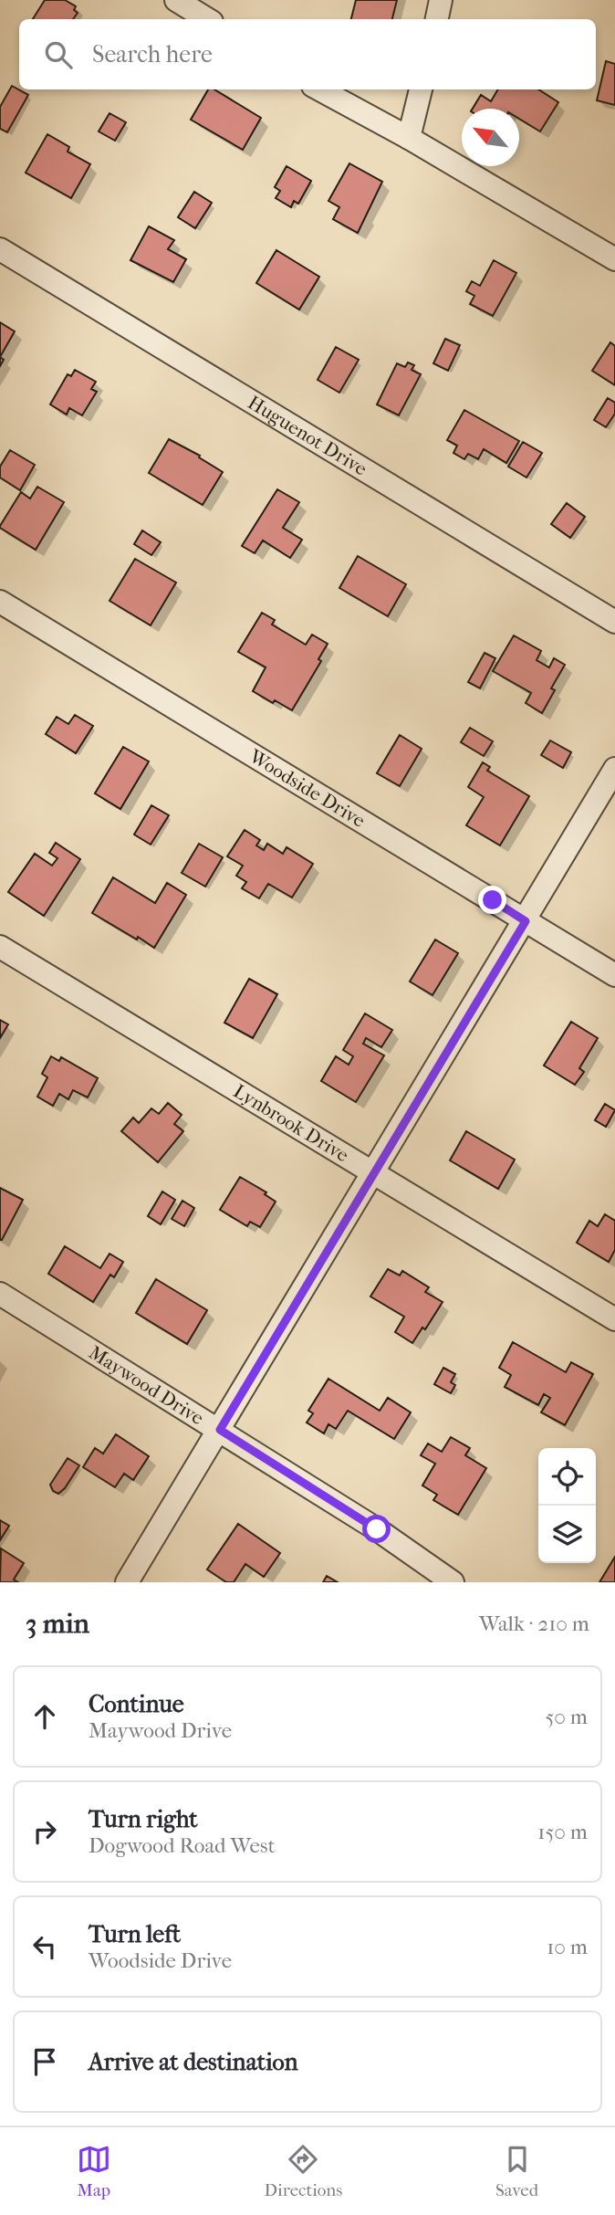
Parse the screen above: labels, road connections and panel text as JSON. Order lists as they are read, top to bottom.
{
  "streets": {
    "street": [
      "Huguenot Drive",
      "Woodside Drive",
      "Lynbrook Drive",
      "Maywood Drive"
    ]
  },
  "north": "top left",
  "page": {
    "search": "Search here",
    "heading": ["3 min", "Walk · 210 m"],
    "list": [
      ["Continue", "Maywood Drive", "50 m"],
      ["Turn right", "Dogwood Road West", "150 m"],
      ["Turn left", "Woodside Drive", "10 m"],
      "Arrive at destination"
    ],
    "nav": ["Map", "Directions", "Saved"]
  }
}
